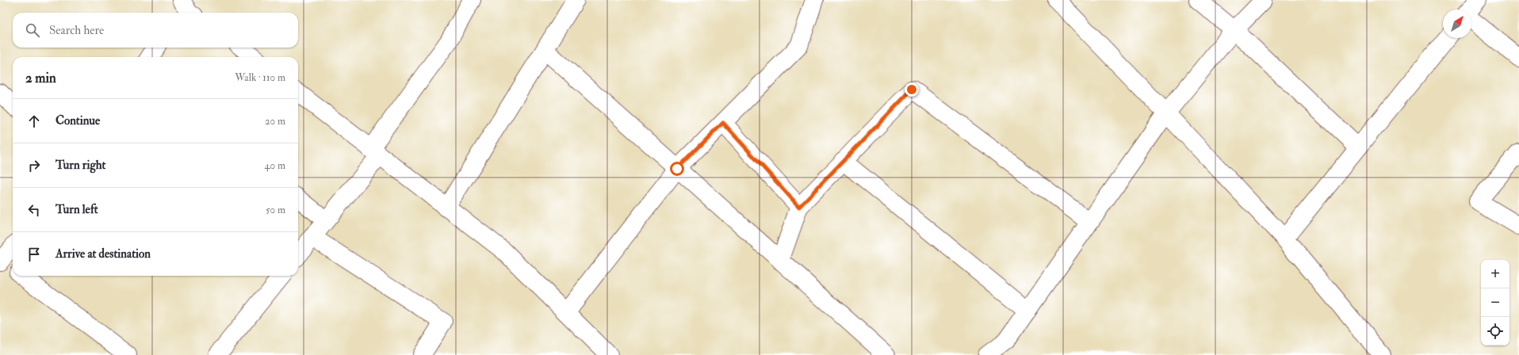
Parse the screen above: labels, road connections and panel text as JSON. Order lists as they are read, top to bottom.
{
  "north": "top right",
  "page": {
    "search": "Search here",
    "heading": ["2 min", "Walk · 110 m"],
    "list": [
      ["Continue", "20 m"],
      ["Turn right", "40 m"],
      ["Turn left", "50 m"],
      "Arrive at destination"
    ],
    "map_buttons": ["+", "−"]
  }
}
